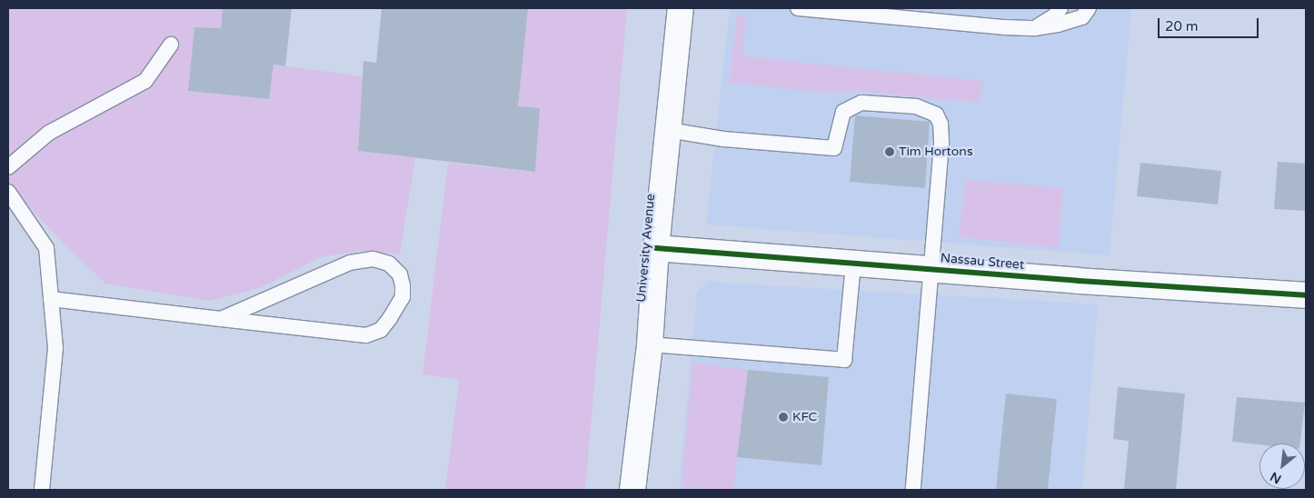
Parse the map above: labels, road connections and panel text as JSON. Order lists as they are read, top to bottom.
{
  "streets": {
    "street": ["University Avenue", "Nassau Street"]
  },
  "crossings": [
    ["University Avenue", "Nassau Street"]
  ],
  "places": ["Tim Hortons", "KFC"],
  "scale_bar": "20 m",
  "north": "bottom left"
}
